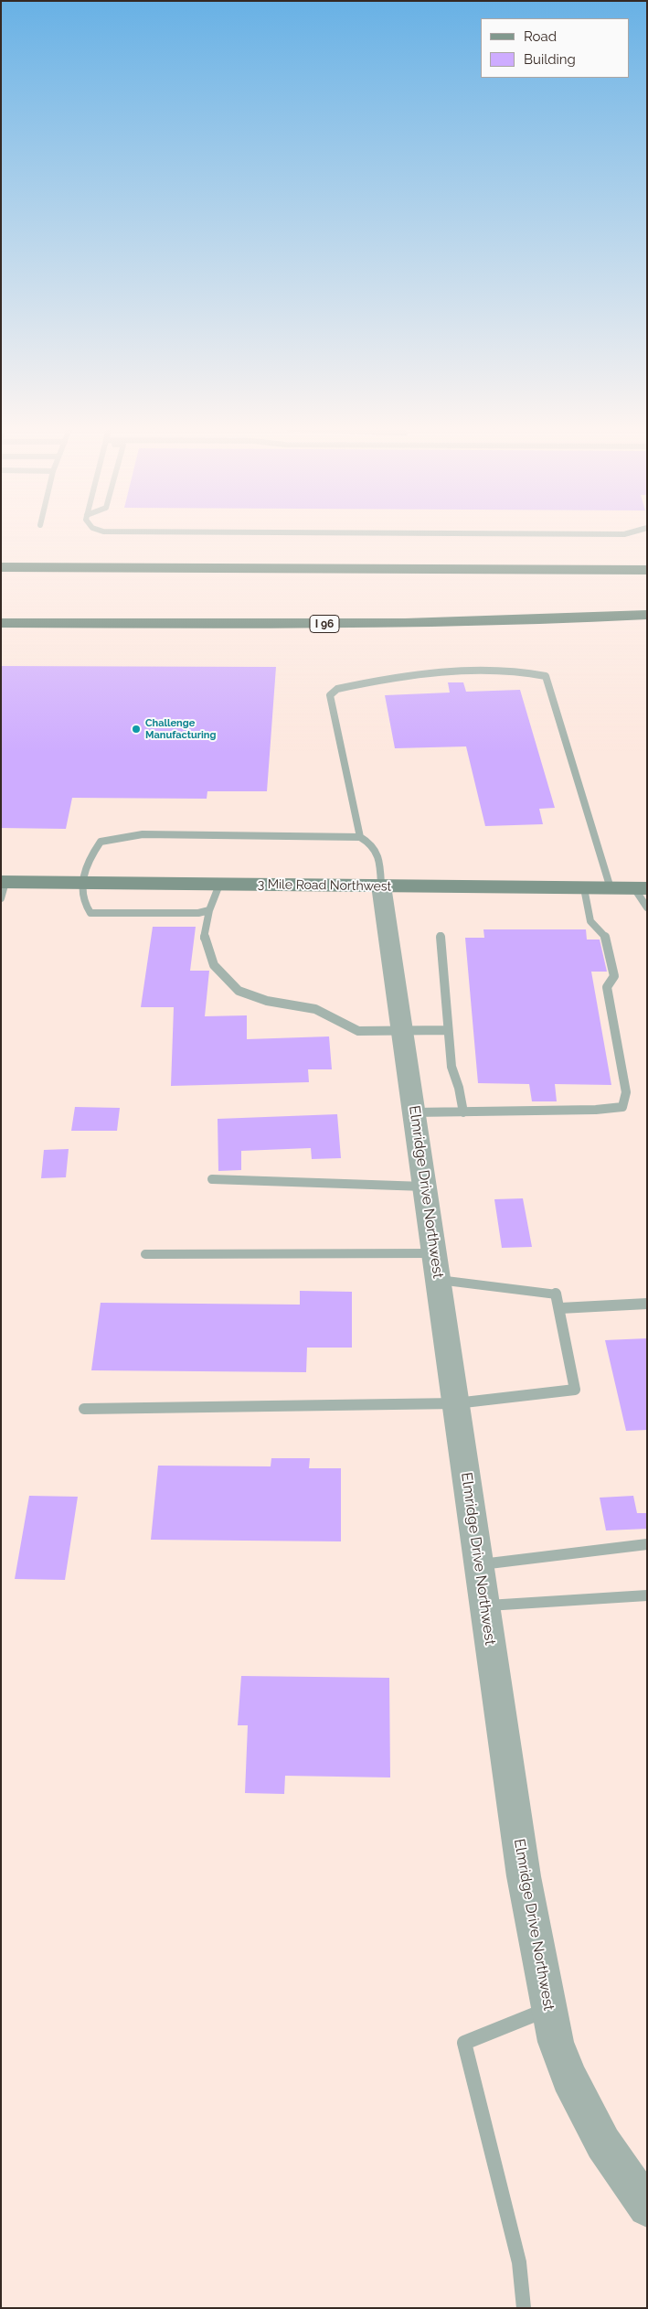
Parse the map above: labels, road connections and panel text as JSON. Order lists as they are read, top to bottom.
{
  "streets": {
    "highway": ["I 96"],
    "main road": ["3 Mile Road Northwest"],
    "street": ["Elmridge Drive Northwest"]
  },
  "crossings": [
    ["3 Mile Road Northwest", "Elmridge Drive Northwest"]
  ],
  "places": ["Challenge Manufacturing"],
  "legend": ["Road", "Building"]
}
